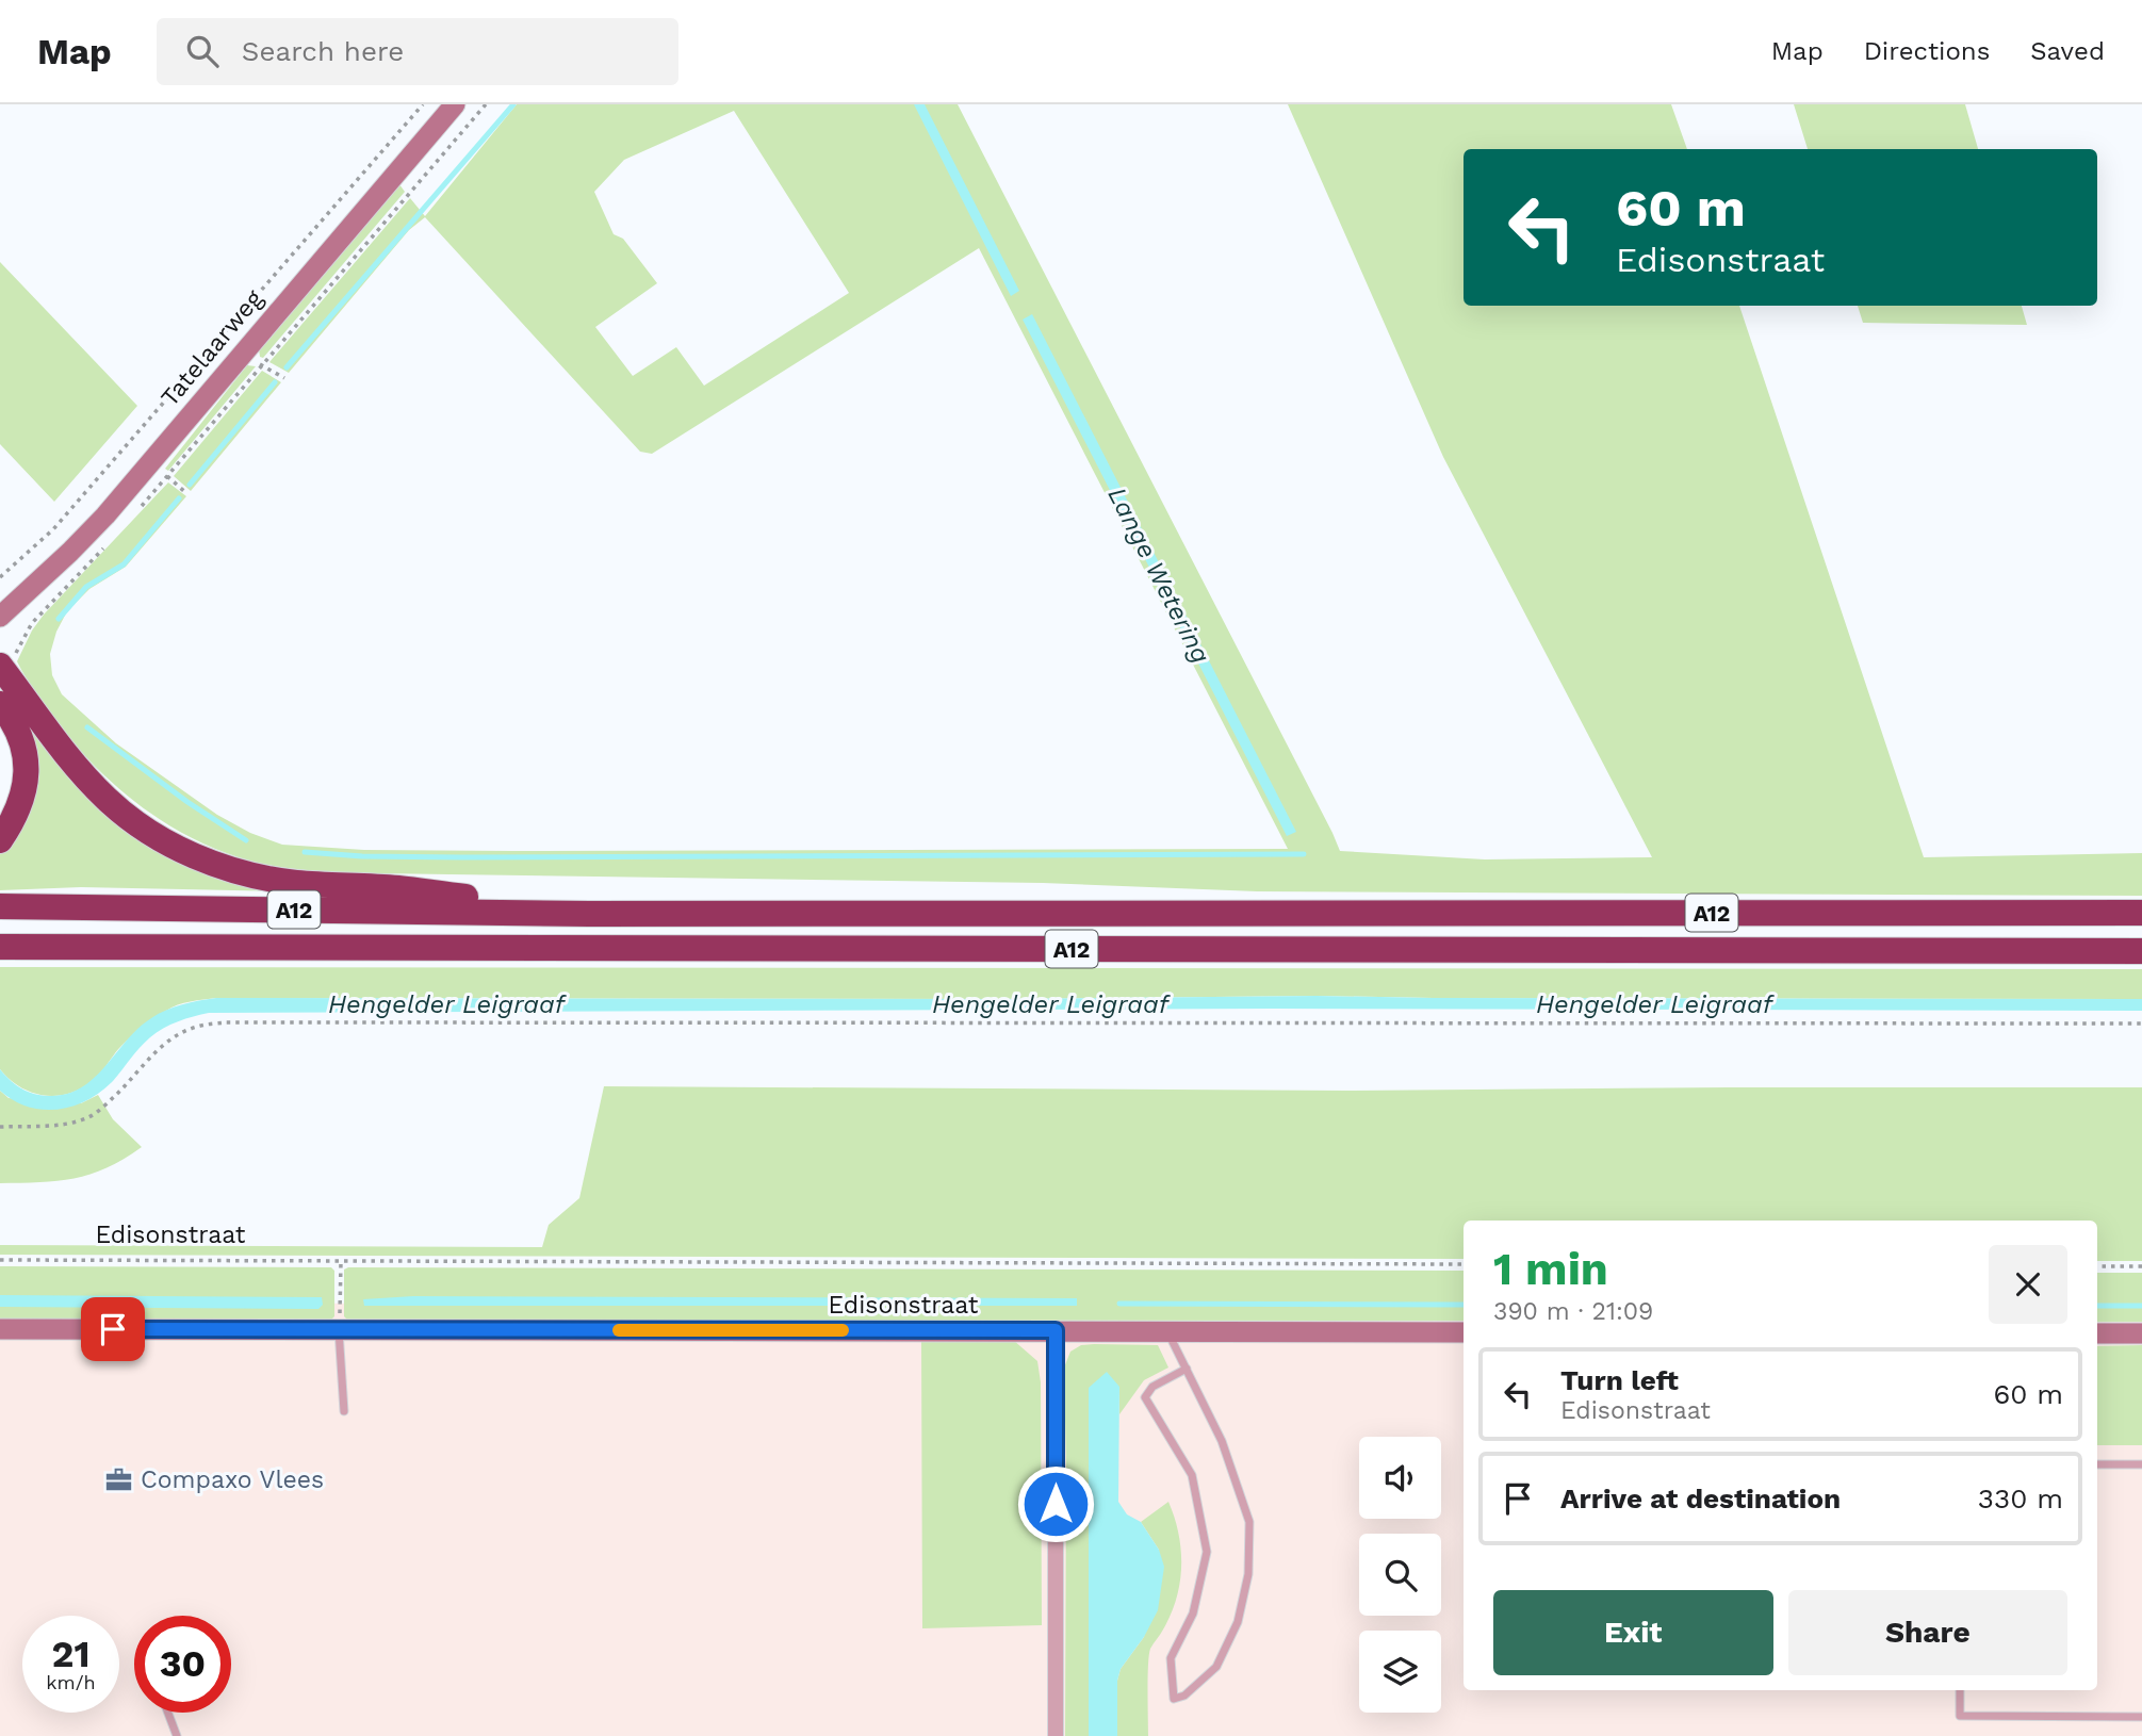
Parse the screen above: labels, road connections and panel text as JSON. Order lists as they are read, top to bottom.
{
  "streets": {
    "highway": ["A12"],
    "street": ["Tatelaarweg", "Edisonstraat"]
  },
  "water": ["Lange Wetering", "Hengelder Leigraaf"],
  "places": {
    "office": ["Compaxo Vlees"]
  },
  "page": {
    "header": "Map",
    "search": "Search here",
    "nav": ["Map", "Directions", "Saved"],
    "turn": ["60 m", "Edisonstraat"],
    "heading": ["1 min", "390 m · 21:09"],
    "list": [
      {
        "name": "Turn left",
        "note": "Edisonstraat",
        "value": "60 m"
      },
      {
        "name": "Arrive at destination",
        "value": "330 m"
      }
    ],
    "buttons": ["Exit", "Share"],
    "speed": "21 km/h",
    "limit": "30"
  }
}
